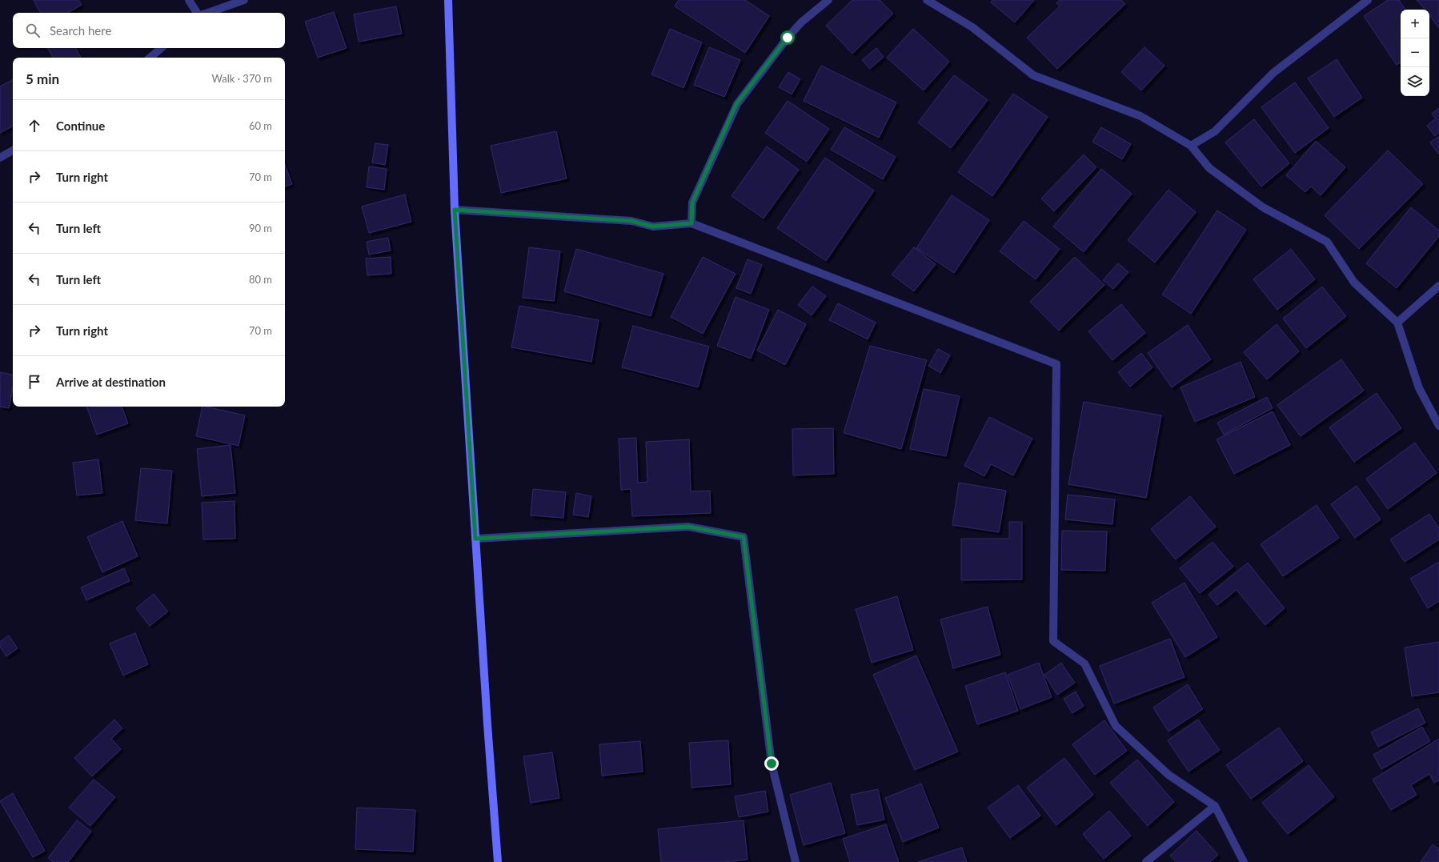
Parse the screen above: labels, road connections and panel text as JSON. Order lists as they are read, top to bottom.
{
  "page": {
    "map_buttons": ["+", "−"],
    "search": "Search here",
    "heading": ["5 min", "Walk · 370 m"],
    "list": [
      ["Continue", "60 m"],
      ["Turn right", "70 m"],
      ["Turn left", "90 m"],
      ["Turn left", "80 m"],
      ["Turn right", "70 m"],
      "Arrive at destination"
    ]
  }
}
